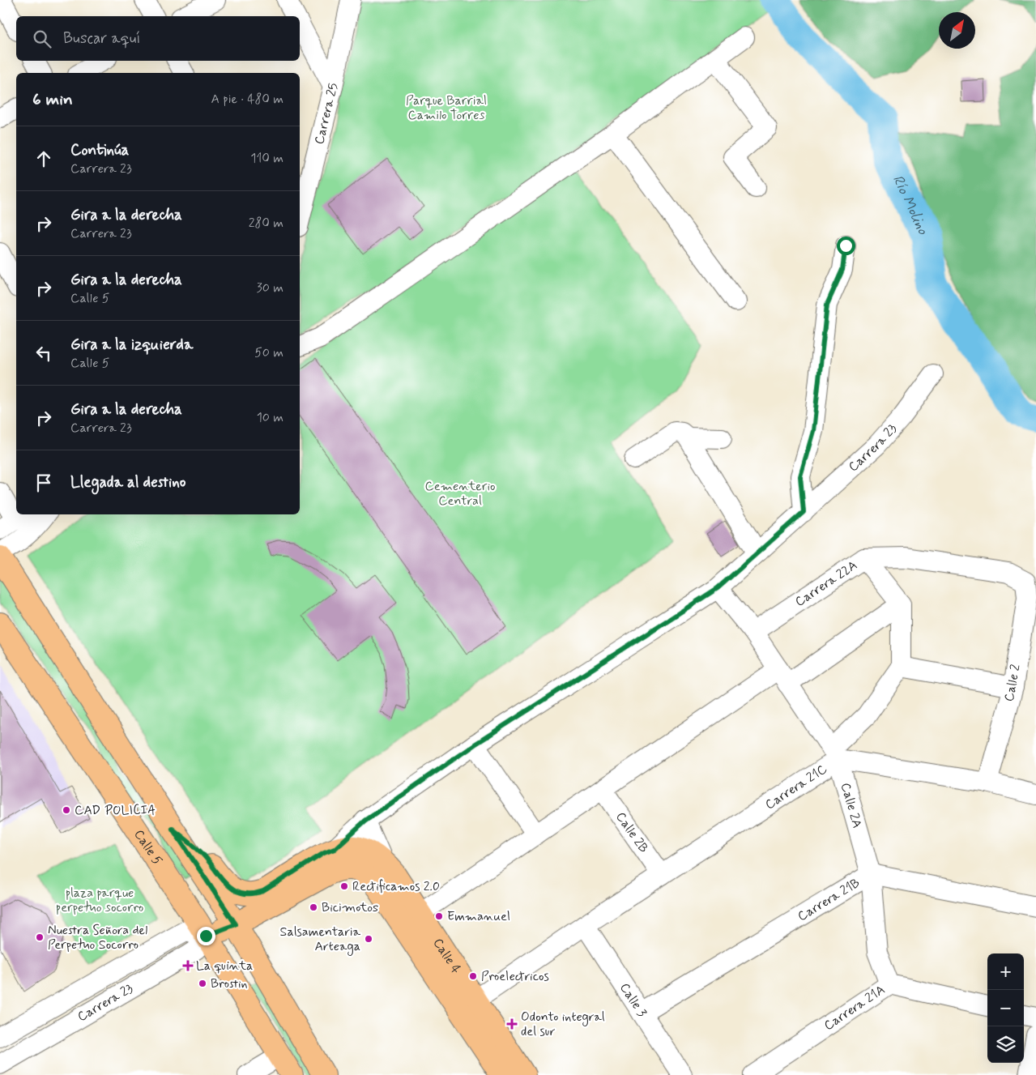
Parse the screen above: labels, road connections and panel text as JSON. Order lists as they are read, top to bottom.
{
  "streets": {
    "main road": ["Carrera 23", "Calle 5", "Calle 4"],
    "street": [
      "Carrera 25",
      "Carrera 22A",
      "Calle 2",
      "Carrera 21C",
      "Calle 2A",
      "Calle 2B",
      "Carrera 21B",
      "Calle 3",
      "Carrera 21A"
    ]
  },
  "crossings": [
    ["Carrera 23", "Calle 2A"],
    ["Carrera 23", "Calle 5"],
    ["Carrera 23", "Calle 4"],
    ["Carrera 22A", "Calle 2"],
    ["Carrera 22A", "Calle 2A"],
    ["Calle 2", "Carrera 21C"],
    ["Carrera 21C", "Calle 2A"],
    ["Carrera 21C", "Calle 2B"],
    ["Carrera 21C", "Calle 4"],
    ["Carrera 21C", "Calle 3"],
    ["Calle 2A", "Carrera 21B"],
    ["Calle 2A", "Carrera 21A"],
    ["Carrera 21B", "Calle 3"]
  ],
  "water": ["Río Molino"],
  "parks": ["Parque Barrial Camilo Torres", "Cementerio Central", "plaza parque perpetuo socorro"],
  "places": {
    "other": [
      "CAD POLICIA",
      "Rectificamos 2.0",
      "Bicimotos",
      "Emmanuel",
      "Nuestra Señora del Perpetuo Socorro",
      "Salsamentaria Arteaga",
      "Proelectricos",
      "Brostin"
    ],
    "health": ["La quinta", "Odonto integral del sur"]
  },
  "north": "top right",
  "page": {
    "search": "Buscar aquí",
    "heading": ["6 min", "A pie · 480 m"],
    "list": [
      ["Continúa", "Carrera 23", "110 m"],
      ["Gira a la derecha", "Carrera 23", "280 m"],
      ["Gira a la derecha", "Calle 5", "30 m"],
      ["Gira a la izquierda", "Calle 5", "50 m"],
      ["Gira a la derecha", "Carrera 23", "10 m"],
      "Llegada al destino"
    ],
    "map_buttons": ["+", "−"]
  }
}
